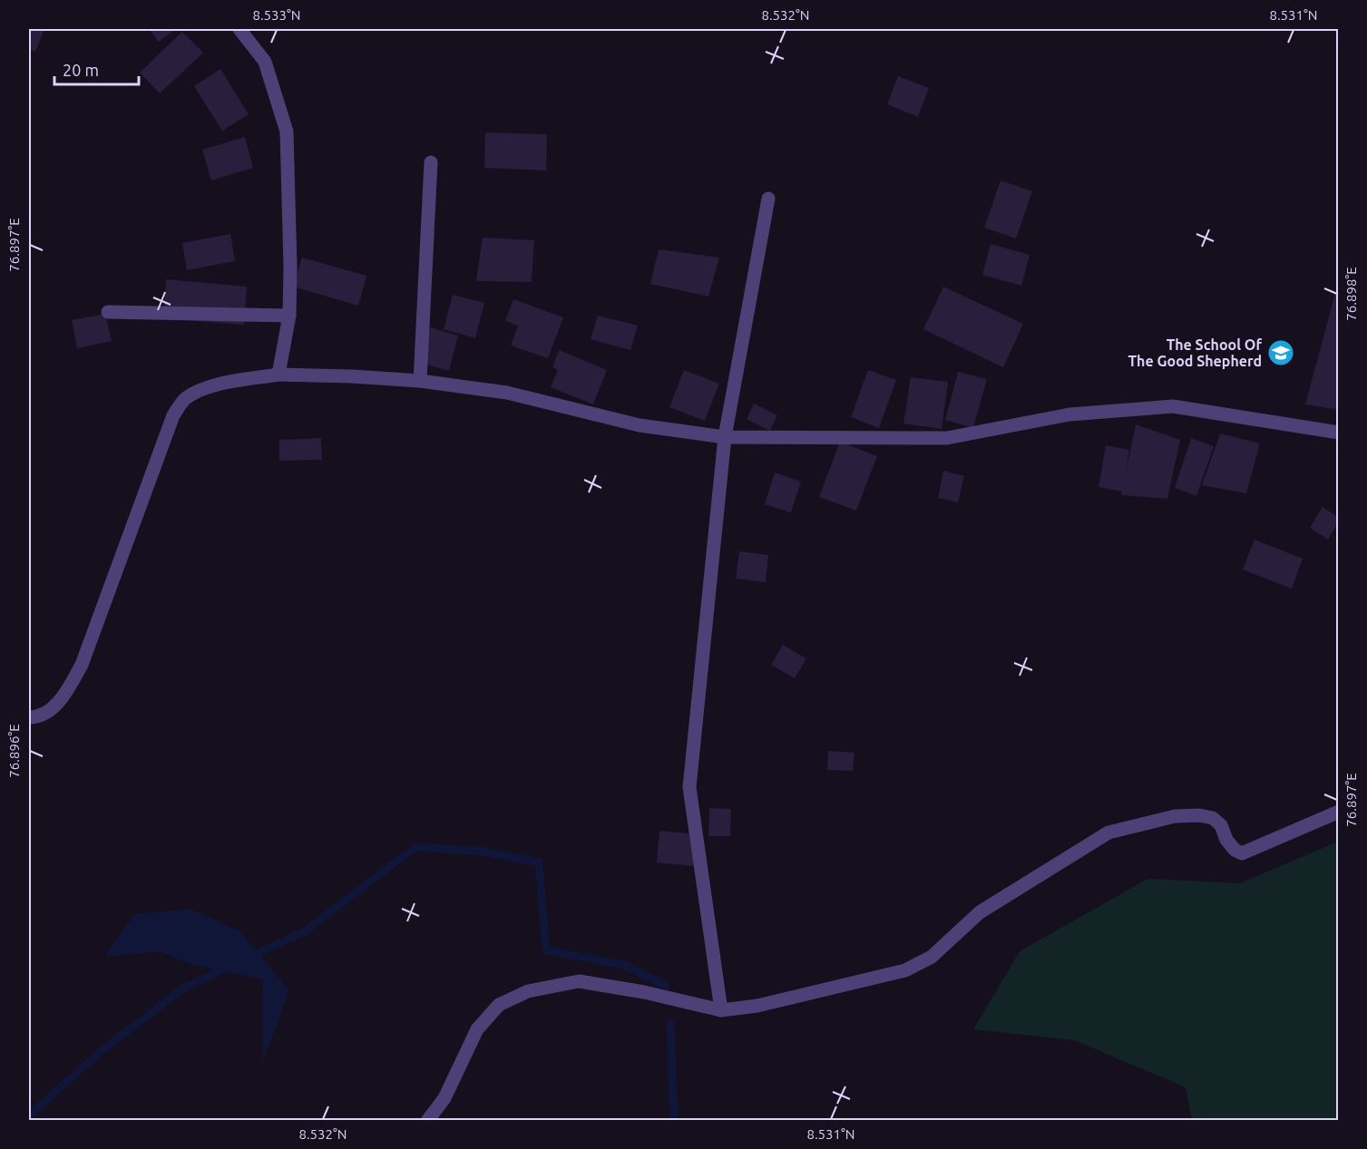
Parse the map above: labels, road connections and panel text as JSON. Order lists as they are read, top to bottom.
{
  "places": {
    "school or university": ["The School Of The Good Shepherd"]
  },
  "scale_bar": "20 m",
  "coordinates": [
    "8.533°N",
    "8.532°N",
    "8.531°N",
    "76.897°E",
    "76.898°E",
    "76.896°E"
  ]
}
